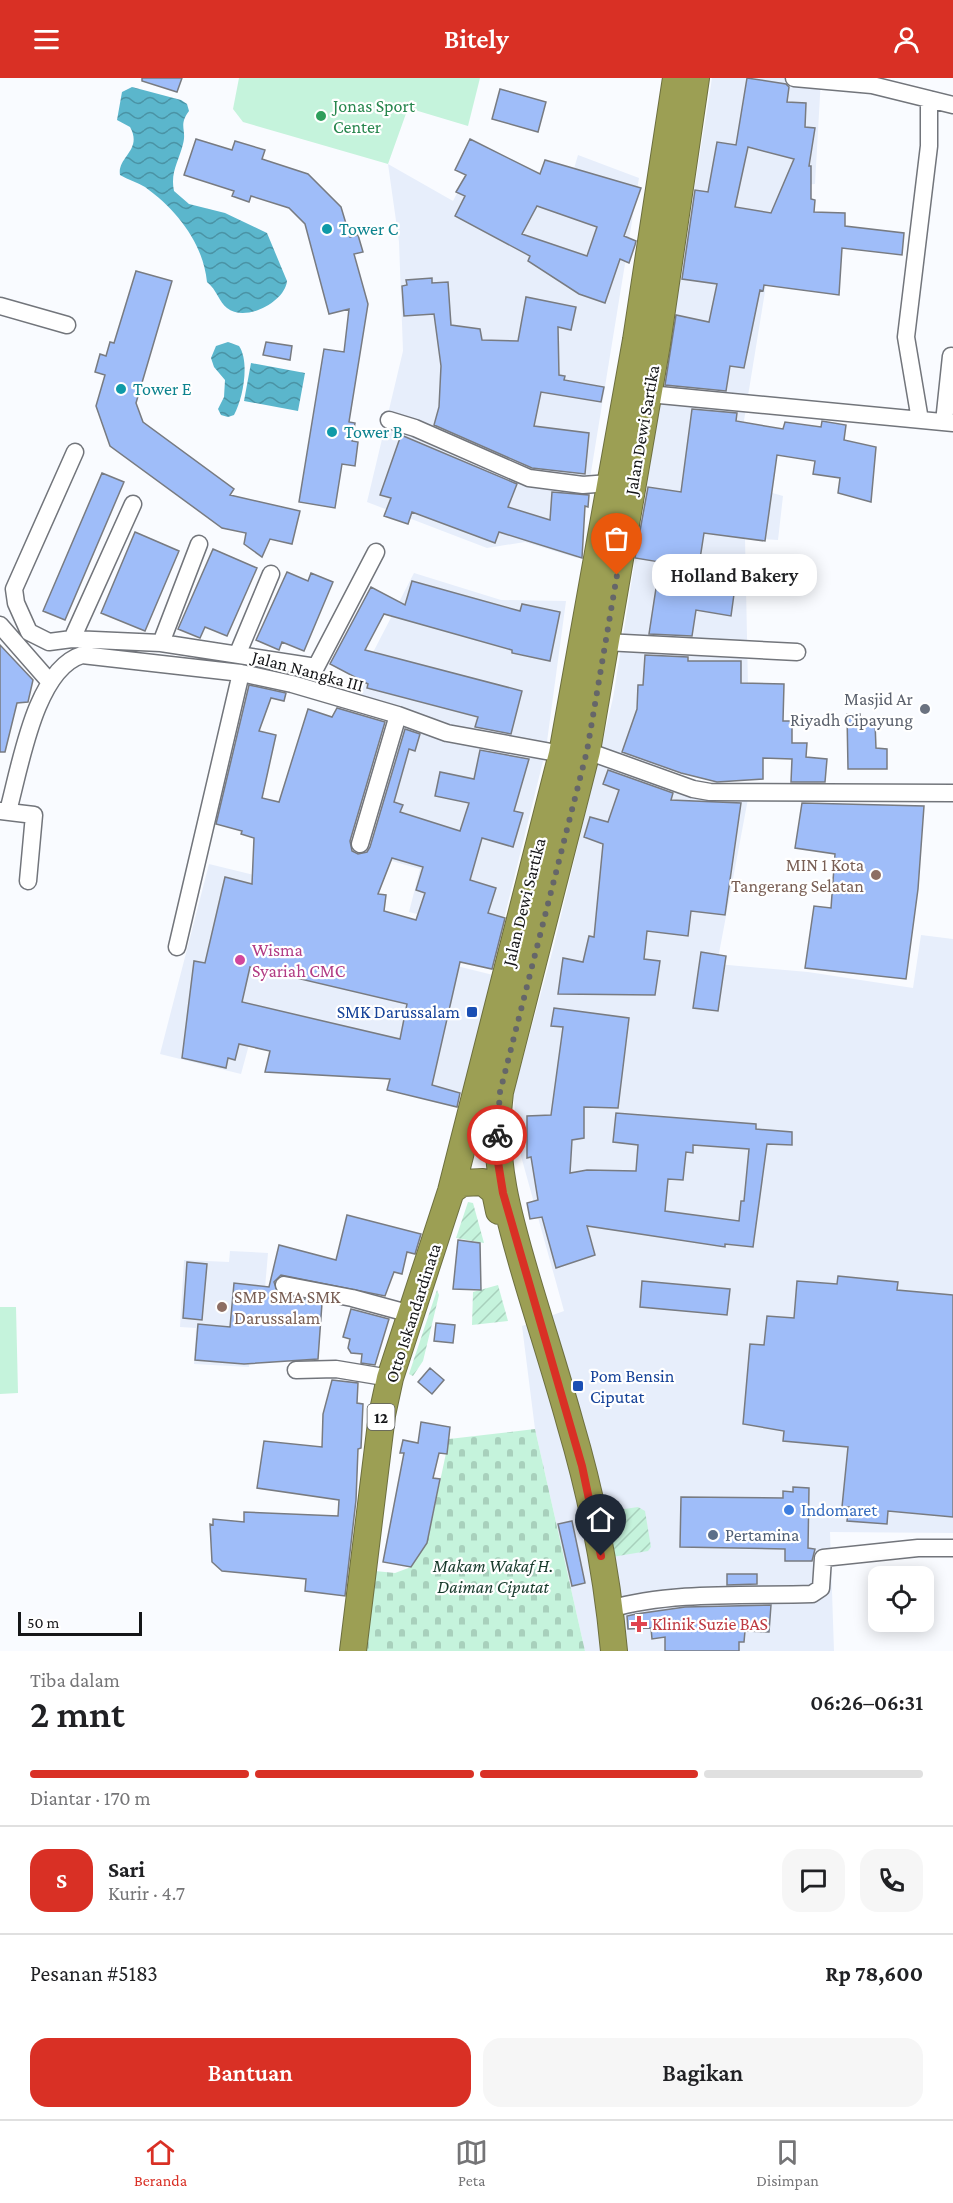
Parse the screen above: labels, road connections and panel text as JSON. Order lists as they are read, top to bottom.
{
  "streets": {
    "highway": ["Jalan Dewi Sartika", "Otto Iskandardinata", "12"],
    "street": ["Jalan Nangka III"]
  },
  "crossings": [
    ["Jalan Dewi Sartika", "Jalan Nangka III"],
    ["Jalan Dewi Sartika", "Otto Iskandardinata"],
    ["Jalan Dewi Sartika", "12"]
  ],
  "parks": ["Makam Wakaf H. Daiman Ciputat"],
  "places": {
    "other": [
      "Jonas Sport Center",
      "Tower C",
      "Tower E",
      "Tower B",
      "Holland Bakery",
      "Masjid Ar Riyadh Cipayung",
      "MIN 1 Kota Tangerang Selatan",
      "Wisma Syariah CMC",
      "SMP SMA SMK Darussalam",
      "Indomaret",
      "Pertamina"
    ],
    "transit": ["SMK Darussalam", "Pom Bensin Ciputat"],
    "health": ["Klinik Suzie BAS"]
  },
  "scale_bar": "50 m",
  "page": {
    "header": "Bitely",
    "bubble": "Holland Bakery",
    "scale": "50 m",
    "heading": ["2 mnt", "Tiba dalam", "06:26–06:31"],
    "panel": [
      "Sari",
      "Kurir · 4.7",
      "Pesanan #5183",
      "Rp 78,600"
    ],
    "bar": "Diantar · 170 m",
    "round": "S",
    "buttons": ["Bantuan", "Bagikan"],
    "tabs": ["Beranda", "Peta", "Disimpan"]
  }
}
